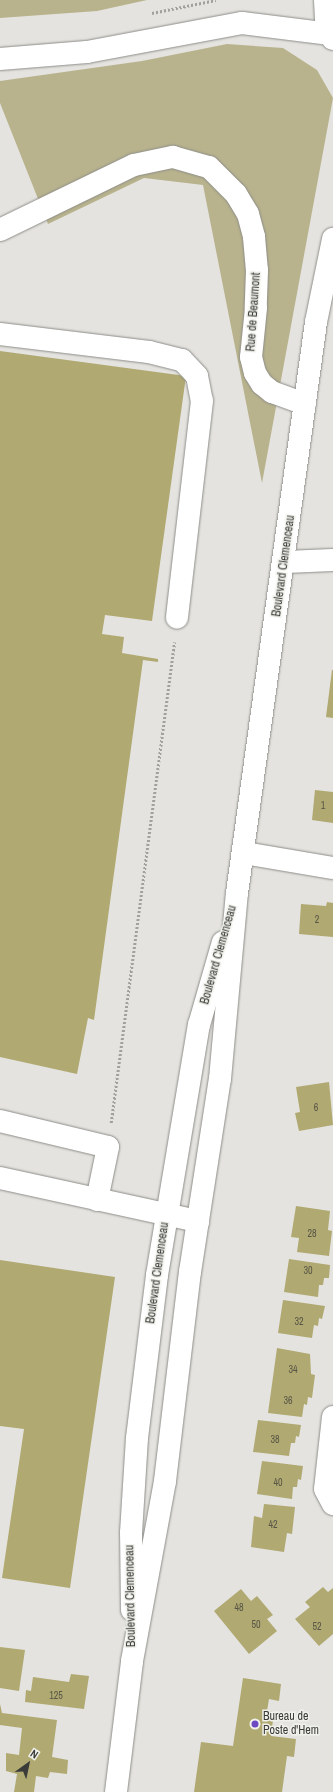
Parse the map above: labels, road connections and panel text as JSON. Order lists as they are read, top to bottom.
{
  "streets": {
    "main road": ["Rue de Beaumont", "Boulevard Clemenceau"]
  },
  "crossings": [
    ["Rue de Beaumont", "Boulevard Clemenceau"]
  ],
  "places": ["Bureau de Poste d'Hem"],
  "house_numbers": [
    "1",
    "2",
    "6",
    "28",
    "30",
    "32",
    "34",
    "36",
    "38",
    "40",
    "42",
    "48",
    "50",
    "52",
    "125"
  ],
  "north": "top right"
}
